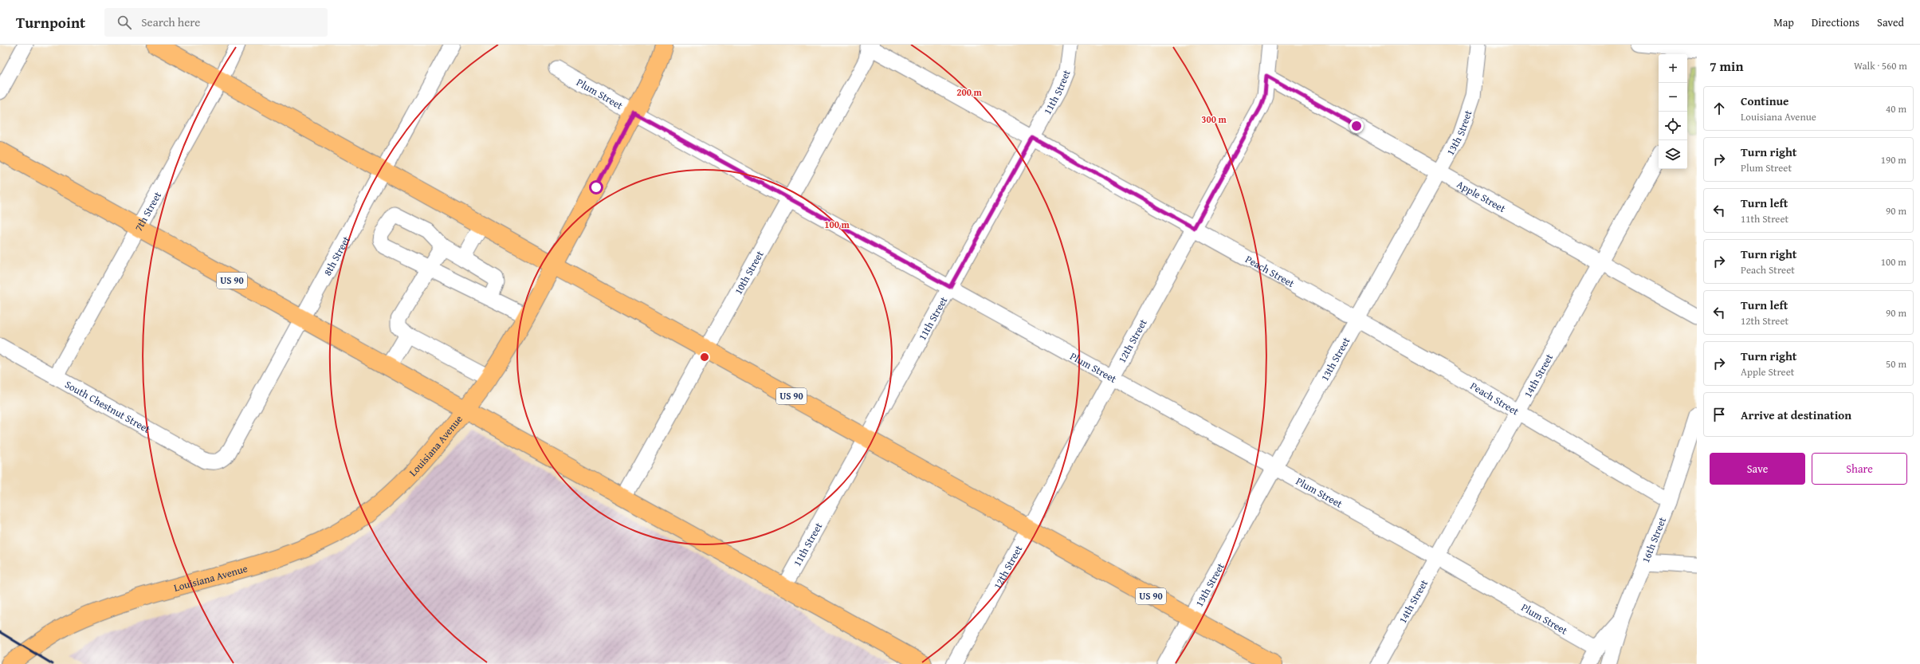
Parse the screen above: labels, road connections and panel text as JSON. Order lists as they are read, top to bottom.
{
  "streets": {
    "main road": ["US 90", "Louisiana Avenue"],
    "street": [
      "11th Street",
      "Plum Street",
      "13th Street",
      "Apple Street",
      "7th Street",
      "8th Street",
      "Peach Street",
      "10th Street",
      "12th Street",
      "14th Street",
      "South Chestnut Street",
      "16th Street"
    ]
  },
  "crossings": [
    ["11th Street", "Plum Street"],
    ["11th Street", "Peach Street"],
    ["11th Street", "US 90"],
    ["Plum Street", "13th Street"],
    ["Plum Street", "10th Street"],
    ["Plum Street", "12th Street"],
    ["Plum Street", "14th Street"],
    ["Plum Street", "Louisiana Avenue"],
    ["13th Street", "Apple Street"],
    ["13th Street", "Peach Street"],
    ["13th Street", "US 90"],
    ["Apple Street", "12th Street"],
    ["Apple Street", "14th Street"],
    ["7th Street", "US 90"],
    ["7th Street", "South Chestnut Street"],
    ["8th Street", "US 90"],
    ["8th Street", "South Chestnut Street"],
    ["Peach Street", "10th Street"],
    ["Peach Street", "12th Street"],
    ["Peach Street", "14th Street"],
    ["Peach Street", "16th Street"],
    ["10th Street", "US 90"],
    ["US 90", "12th Street"],
    ["US 90", "Louisiana Avenue"]
  ],
  "page": {
    "header": "Turnpoint",
    "search": "Search here",
    "nav": ["Map", "Directions", "Saved"],
    "heading": ["7 min", "Walk · 560 m"],
    "map_buttons": ["+", "−"],
    "list": [
      ["Continue", "Louisiana Avenue", "40 m"],
      ["Turn right", "Plum Street", "190 m"],
      ["Turn left", "11th Street", "90 m"],
      ["Turn right", "Peach Street", "100 m"],
      ["Turn left", "12th Street", "90 m"],
      ["Turn right", "Apple Street", "50 m"],
      "Arrive at destination"
    ],
    "buttons": ["Save", "Share"]
  },
  "rings": ["200 m", "300 m", "100 m"]
}
